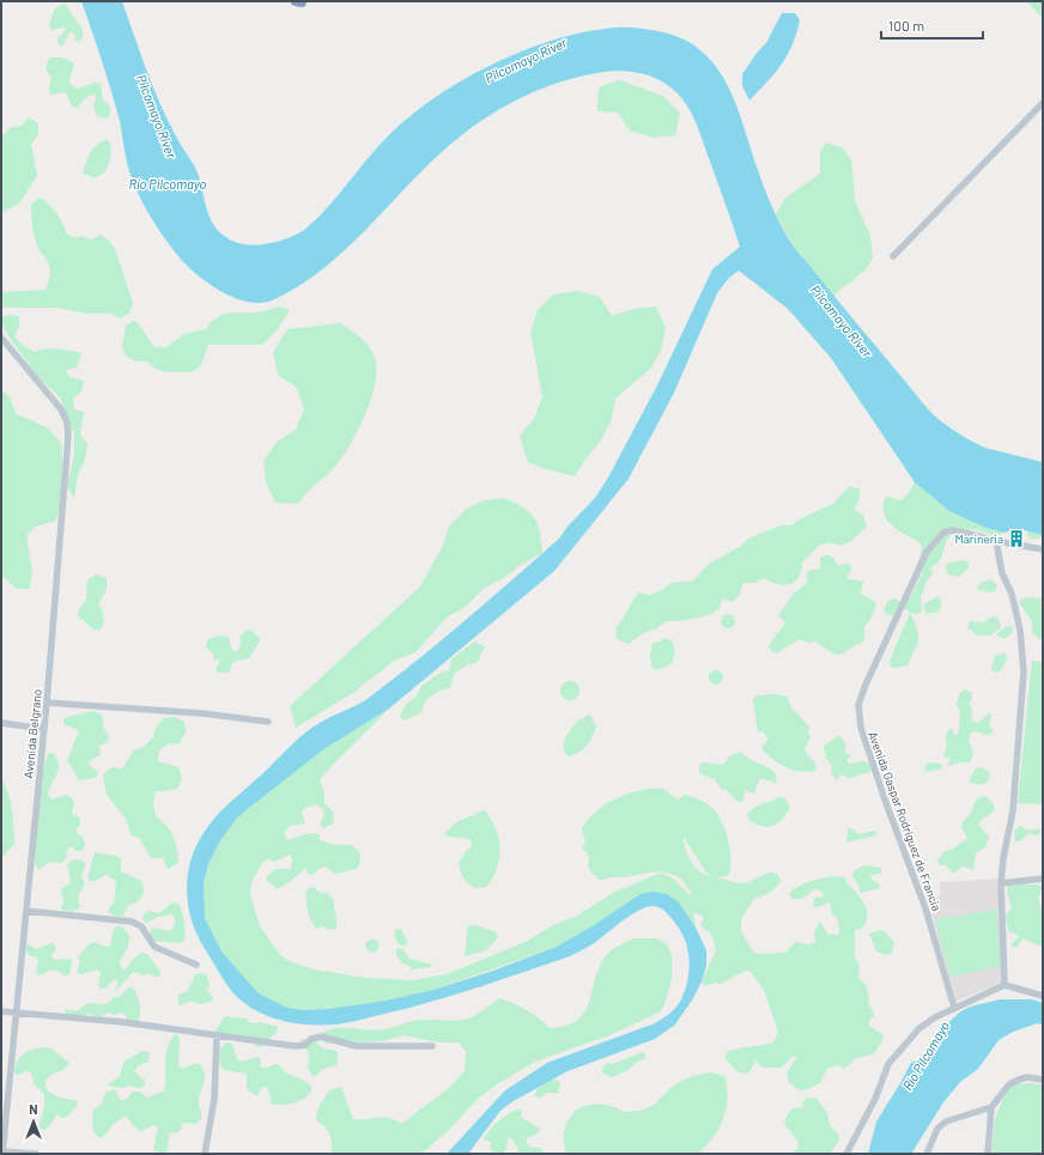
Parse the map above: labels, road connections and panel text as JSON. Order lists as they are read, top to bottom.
{
  "streets": {
    "street": ["Avenida Belgrano", "Avenida Gaspar Rodríguez de Francia"]
  },
  "water": ["Pilcomayo River", "Río Pilcomayo"],
  "places": {
    "building": ["Marineria"]
  },
  "scale_bar": "100 m",
  "north": "top"
}
